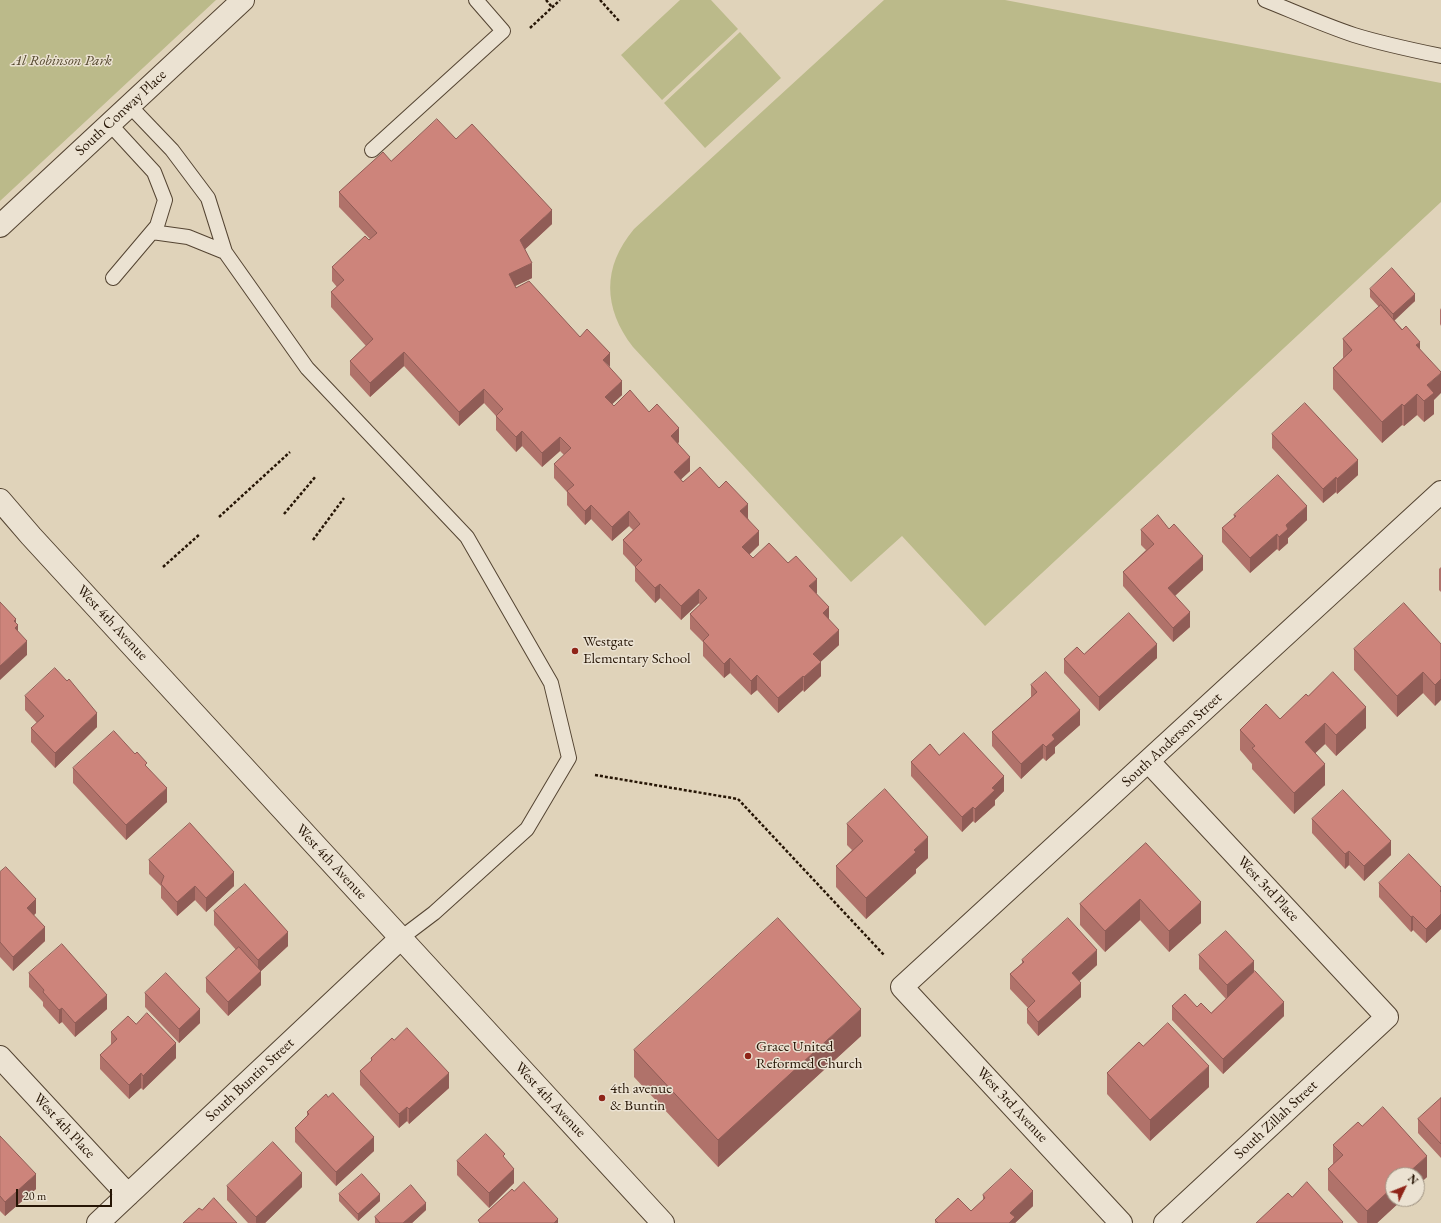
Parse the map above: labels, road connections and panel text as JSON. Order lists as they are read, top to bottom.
{
  "streets": {
    "street": [
      "South Conway Place",
      "West 4th Avenue",
      "South Anderson Street",
      "West 3rd Place",
      "South Buntin Street",
      "West 3rd Avenue",
      "South Zillah Street",
      "West 4th Place"
    ]
  },
  "crossings": [
    ["West 4th Avenue", "South Buntin Street"],
    ["South Anderson Street", "West 3rd Place"],
    ["South Anderson Street", "West 3rd Avenue"],
    ["West 3rd Place", "South Zillah Street"],
    ["South Buntin Street", "West 4th Place"]
  ],
  "parks": ["Al Robinson Park"],
  "places": ["Westgate Elementary School", "Grace United Reformed Church", "4th avenue & Buntin"],
  "scale_bar": "20 m",
  "north": "top right"
}
